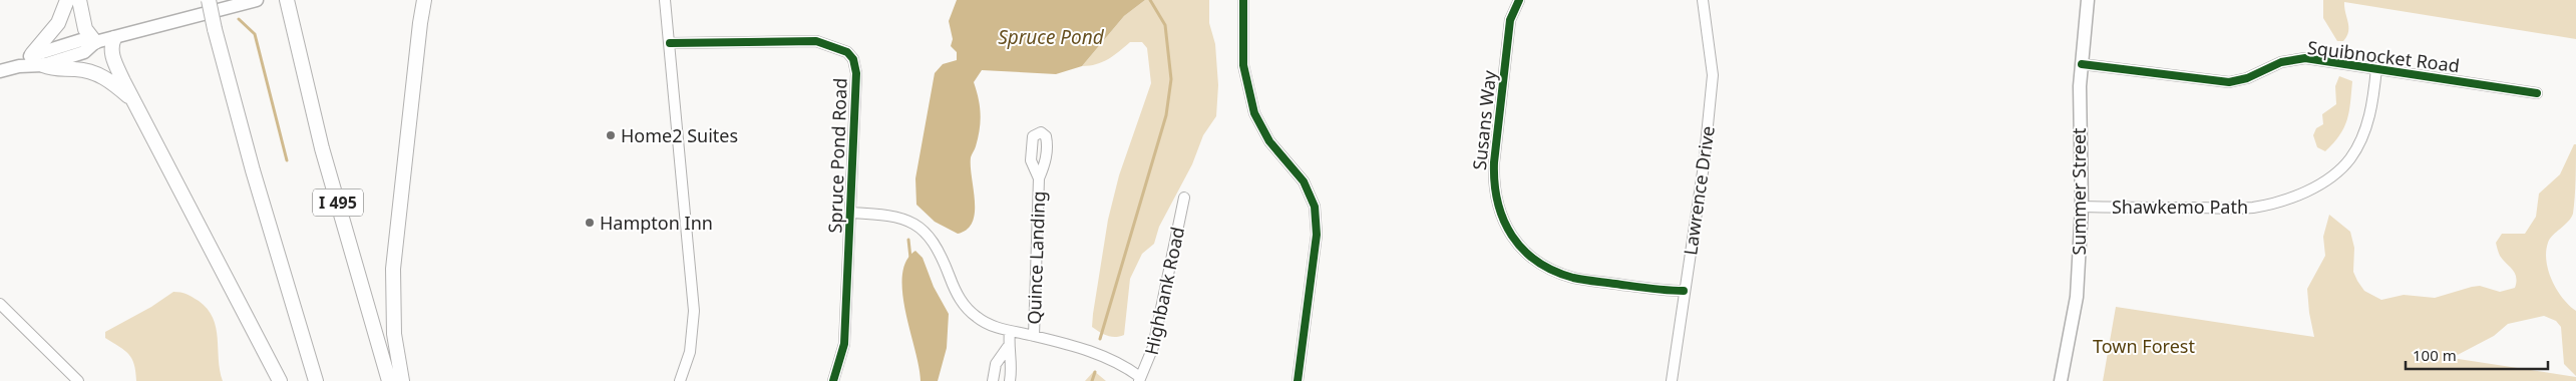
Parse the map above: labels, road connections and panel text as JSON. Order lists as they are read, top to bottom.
{
  "streets": {
    "highway": ["I 495"],
    "main road": ["Summer Street"],
    "street": [
      "Squibnocket Road",
      "Susans Way",
      "Spruce Pond Road",
      "Lawrence Drive",
      "Shawkemo Path",
      "Quince Landing",
      "Highbank Road"
    ]
  },
  "crossings": [
    ["Squibnocket Road", "Summer Street"],
    ["Squibnocket Road", "Shawkemo Path"],
    ["Susans Way", "Lawrence Drive"],
    ["Summer Street", "Shawkemo Path"]
  ],
  "water": ["Spruce Pond"],
  "parks": ["Town Forest"],
  "places": ["Home2 Suites", "Hampton Inn"],
  "scale_bar": "100 m"
}
